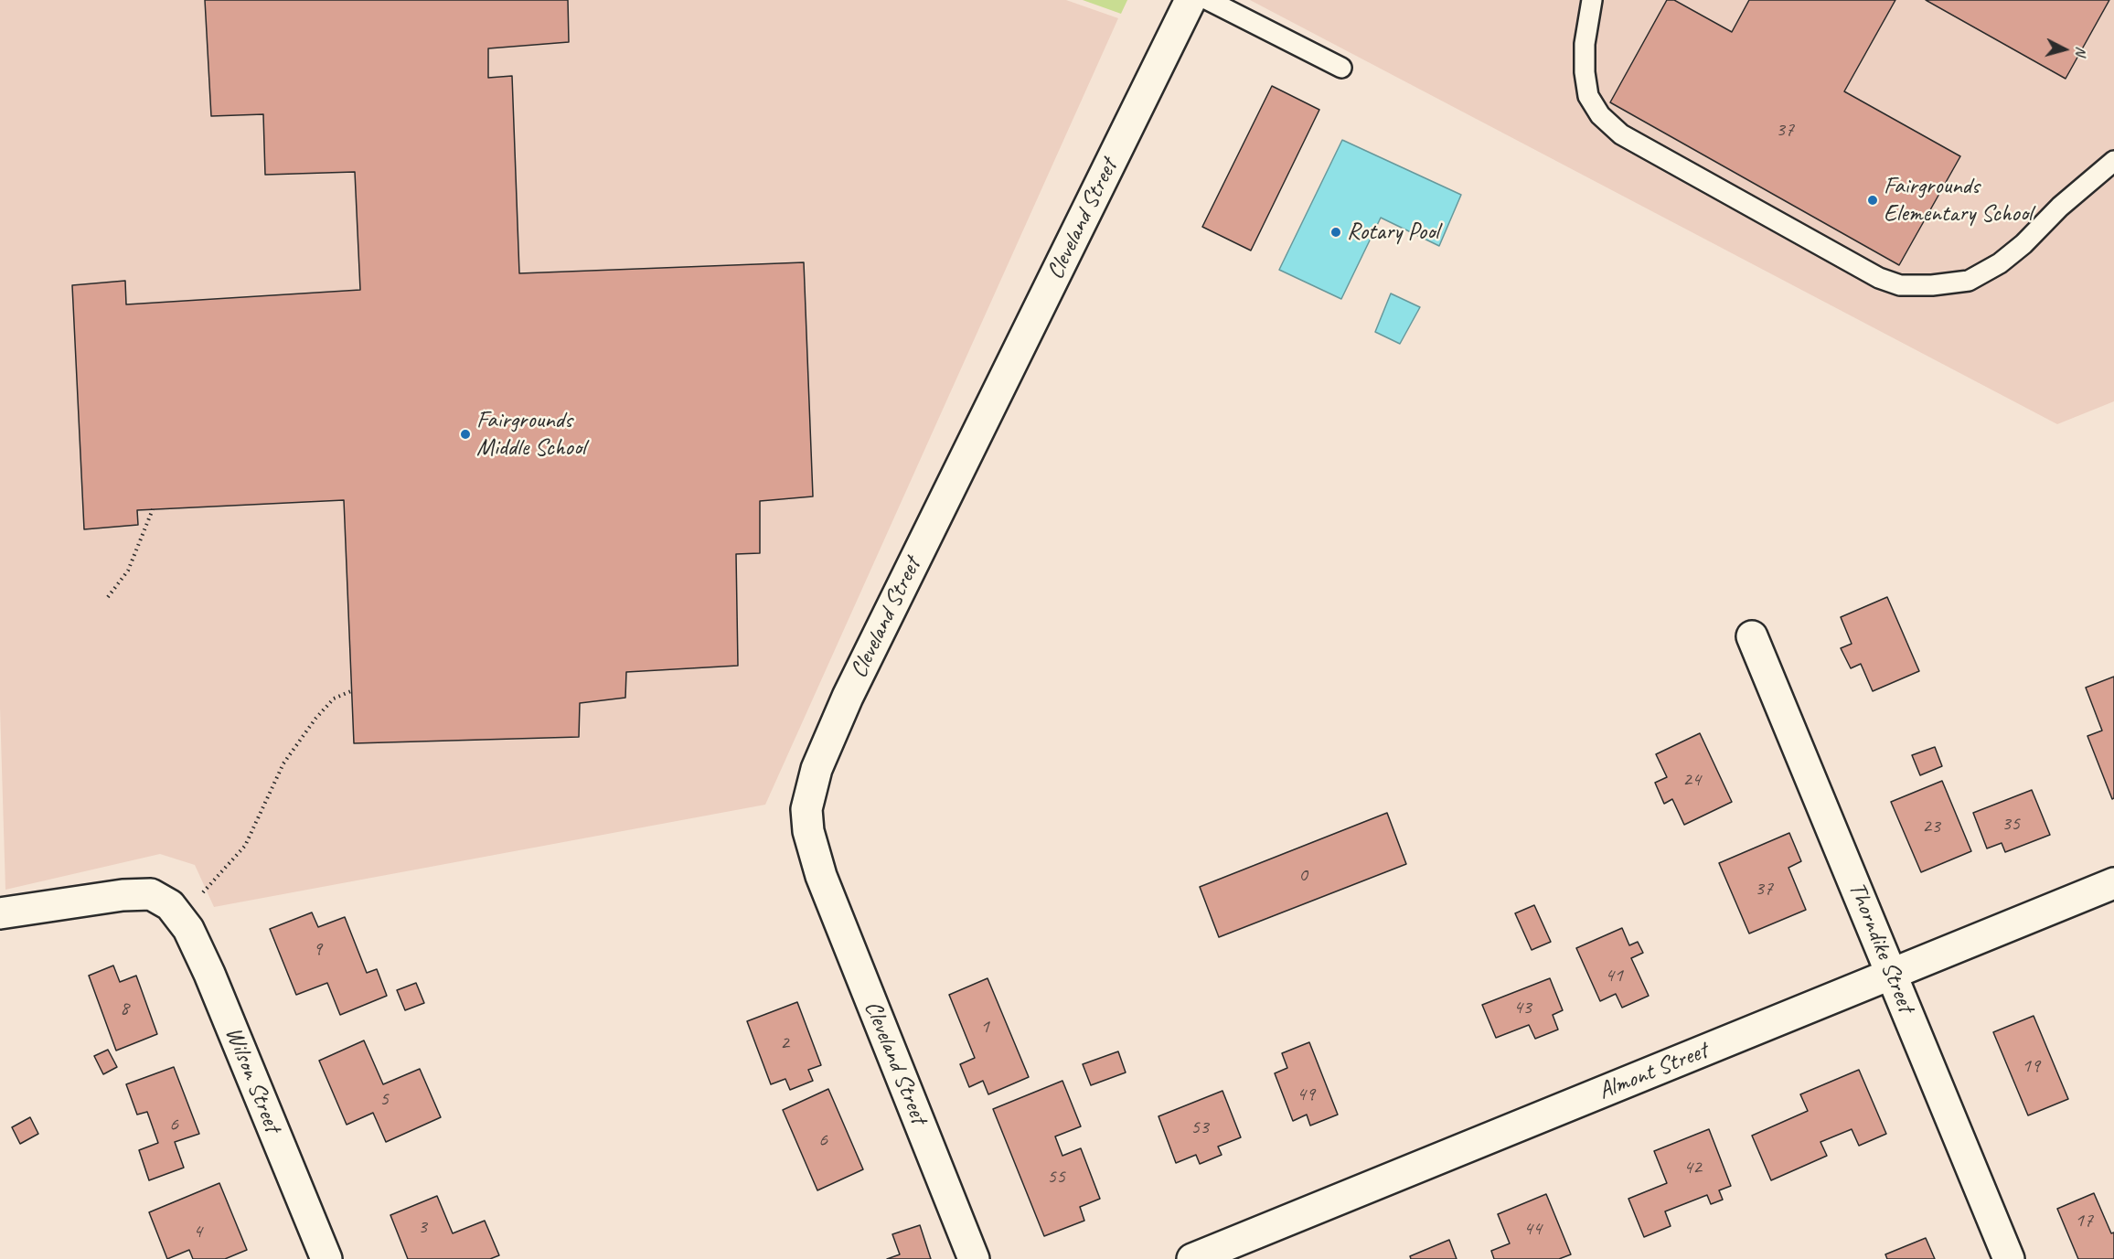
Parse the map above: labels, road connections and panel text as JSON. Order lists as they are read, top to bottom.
{
  "streets": {
    "street": [
      "Cleveland Street",
      "Thorndike Street",
      "Almont Street",
      "Wilson Street"
    ]
  },
  "crossings": [
    ["Thorndike Street", "Almont Street"]
  ],
  "places": ["Fairgrounds Elementary School", "Rotary Pool", "Fairgrounds Middle School"],
  "house_numbers": [
    "37",
    "24",
    "35",
    "23",
    "0",
    "37",
    "9",
    "41",
    "43",
    "8",
    "1",
    "2",
    "19",
    "49",
    "5",
    "6",
    "53",
    "6",
    "42",
    "55",
    "17",
    "3",
    "44",
    "4"
  ],
  "north": "right"
}
